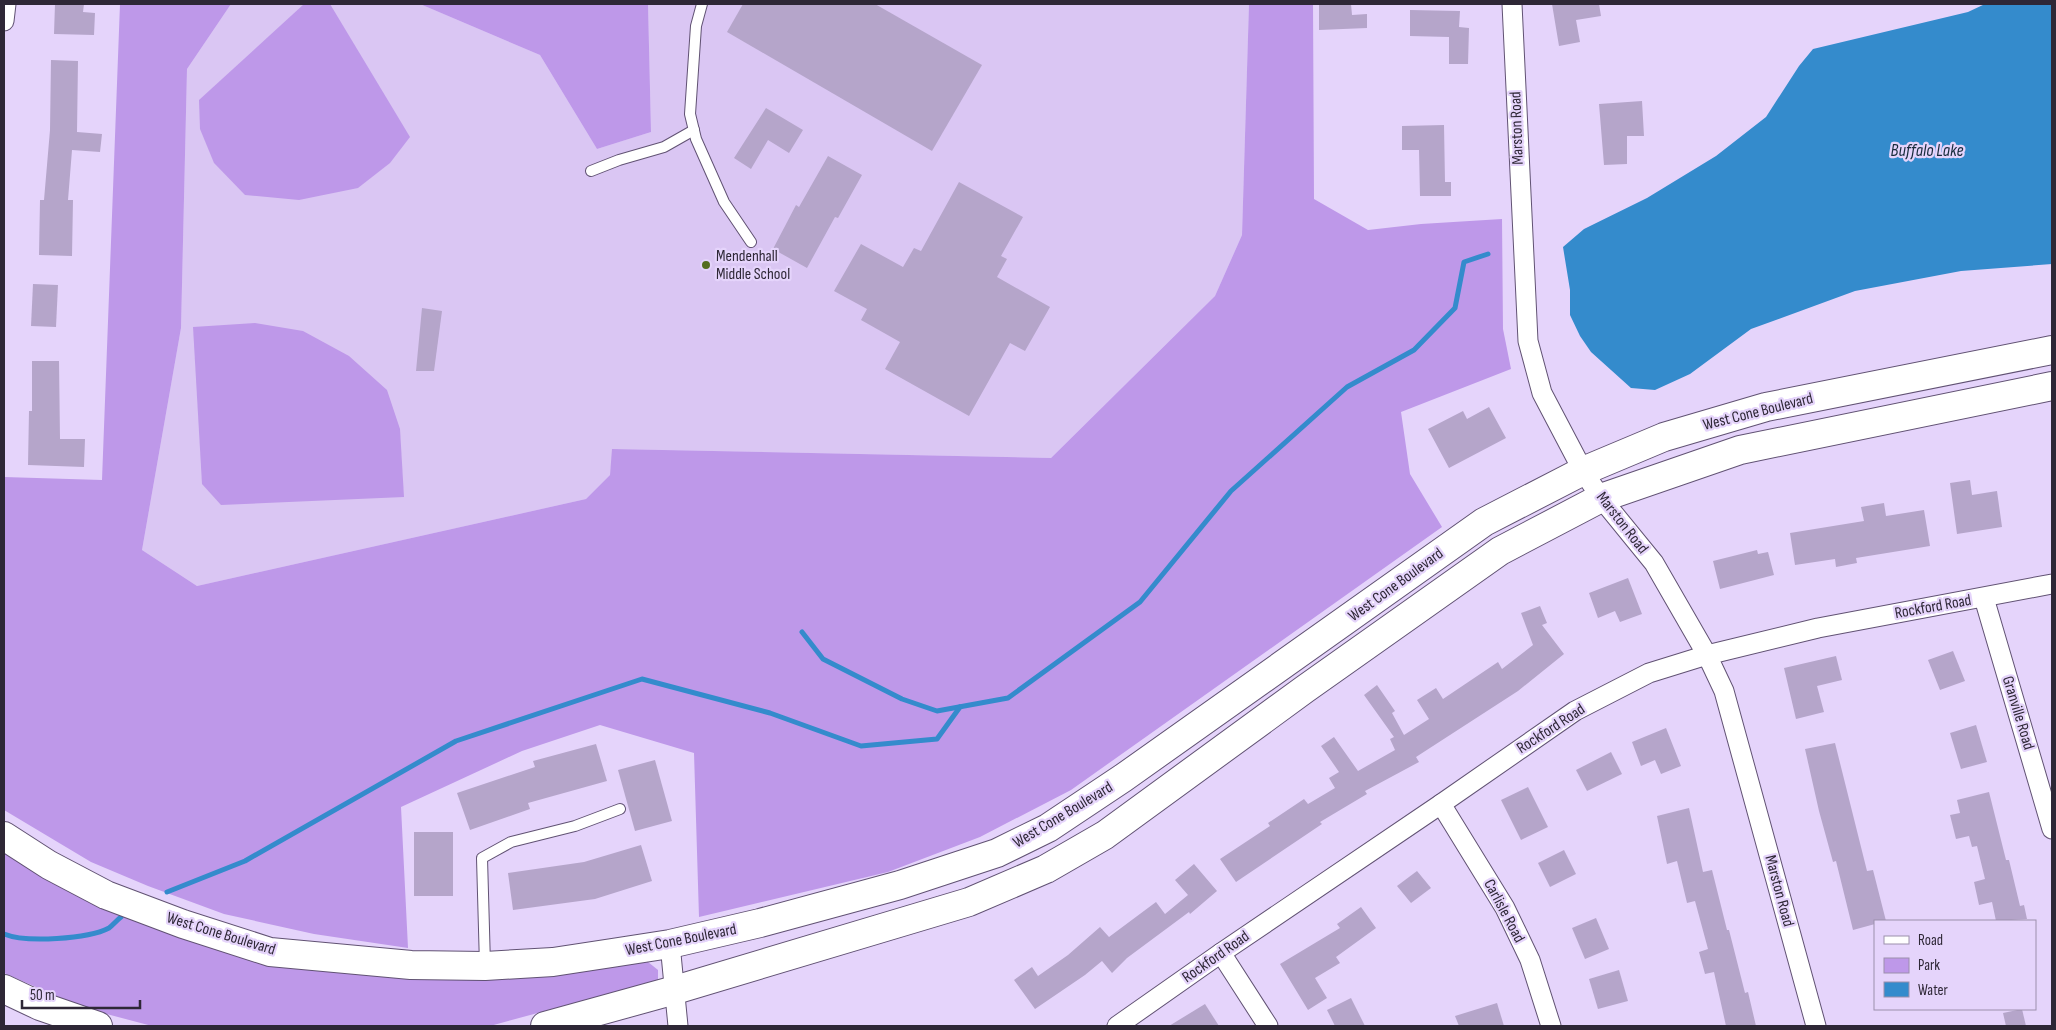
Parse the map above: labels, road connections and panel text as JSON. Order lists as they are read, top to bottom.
{
  "streets": {
    "main road": ["West Cone Boulevard"],
    "street": [
      "Marston Road",
      "Rockford Road",
      "Granville Road",
      "Carlisle Road"
    ]
  },
  "crossings": [
    ["Marston Road", "West Cone Boulevard"],
    ["Marston Road", "Rockford Road"],
    ["Rockford Road", "Granville Road"],
    ["Rockford Road", "Carlisle Road"]
  ],
  "water": ["Buffalo Lake"],
  "places": ["Mendenhall Middle School"],
  "legend": ["Road", "Park", "Water"],
  "scale_bar": "50 m"
}
